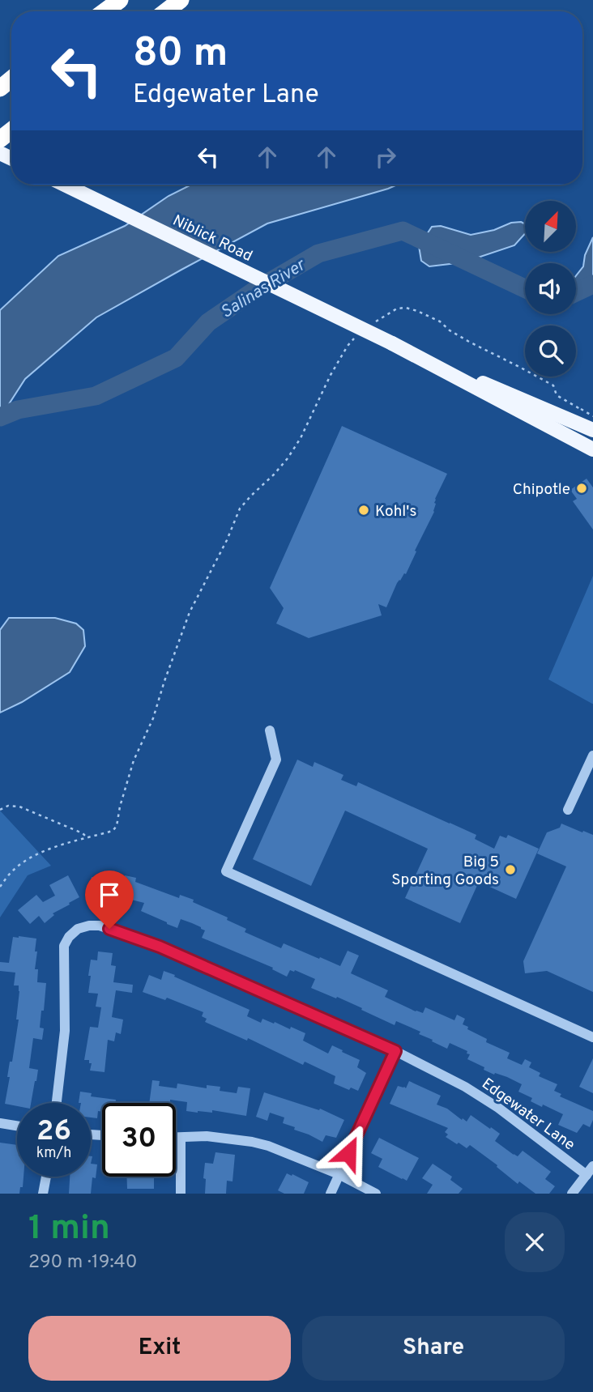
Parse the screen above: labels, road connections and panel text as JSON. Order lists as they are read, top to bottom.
{
  "streets": {
    "main road": ["Niblick Road"],
    "street": ["Edgewater Lane"]
  },
  "water": ["Salinas River"],
  "places": ["Chipotle", "Kohl's", "Big 5 Sporting Goods"],
  "north": "top right",
  "page": {
    "turn": ["80 m", "Edgewater Lane"],
    "speed": "26 km/h",
    "limit": "30",
    "heading": ["1 min", "290 m · 19:40"],
    "buttons": ["Exit", "Share"]
  }
}
